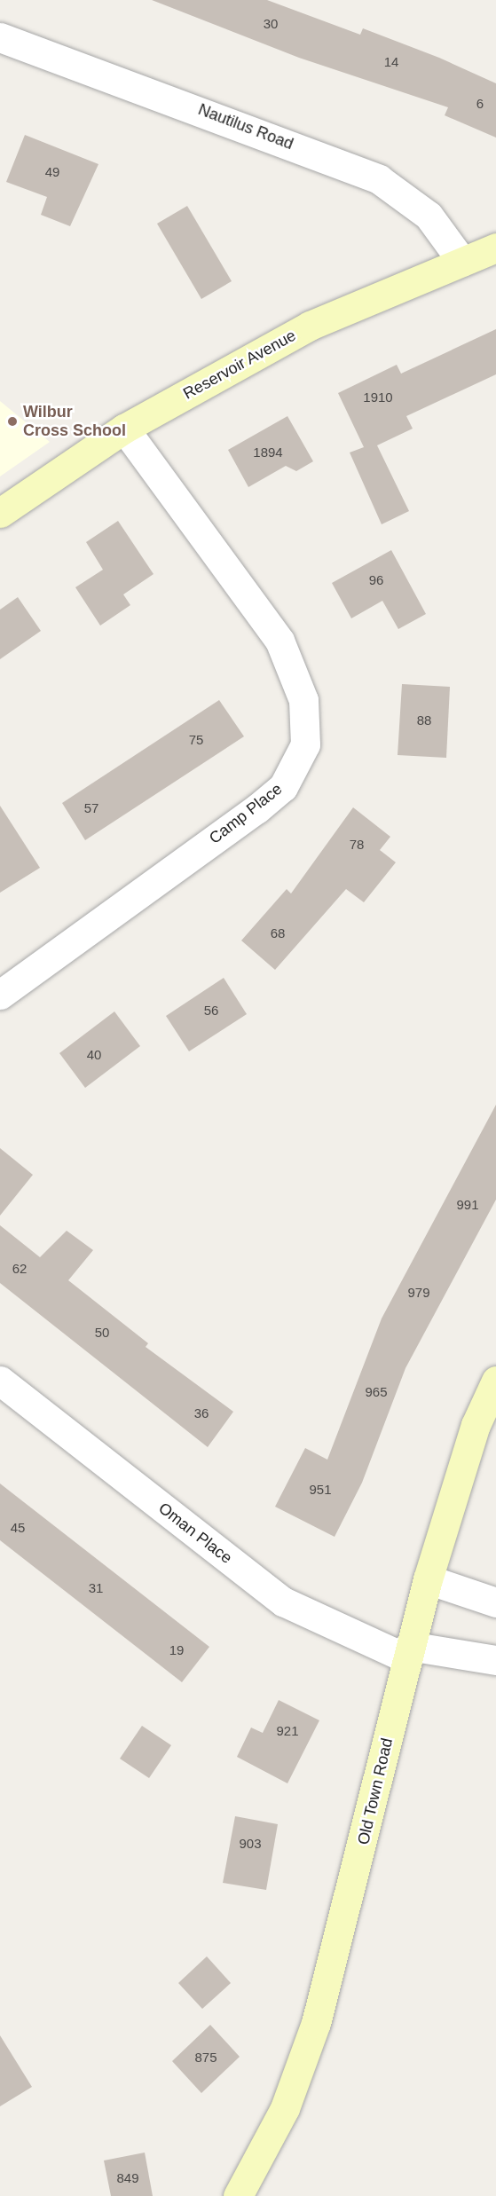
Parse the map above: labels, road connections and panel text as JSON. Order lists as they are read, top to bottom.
{
  "streets": {
    "main road": ["Reservoir Avenue", "Old Town Road"],
    "street": ["Nautilus Road", "Camp Place", "Oman Place"]
  },
  "crossings": [
    ["Nautilus Road", "Reservoir Avenue"],
    ["Reservoir Avenue", "Camp Place"],
    ["Oman Place", "Old Town Road"]
  ],
  "places": ["Wilbur Cross School"],
  "house_numbers": [
    "30",
    "14",
    "6",
    "49",
    "1910",
    "1894",
    "96",
    "88",
    "75",
    "57",
    "78",
    "68",
    "56",
    "40",
    "991",
    "62",
    "979",
    "50",
    "965",
    "36",
    "951",
    "45",
    "31",
    "19",
    "921",
    "903",
    "875",
    "849"
  ]
}
